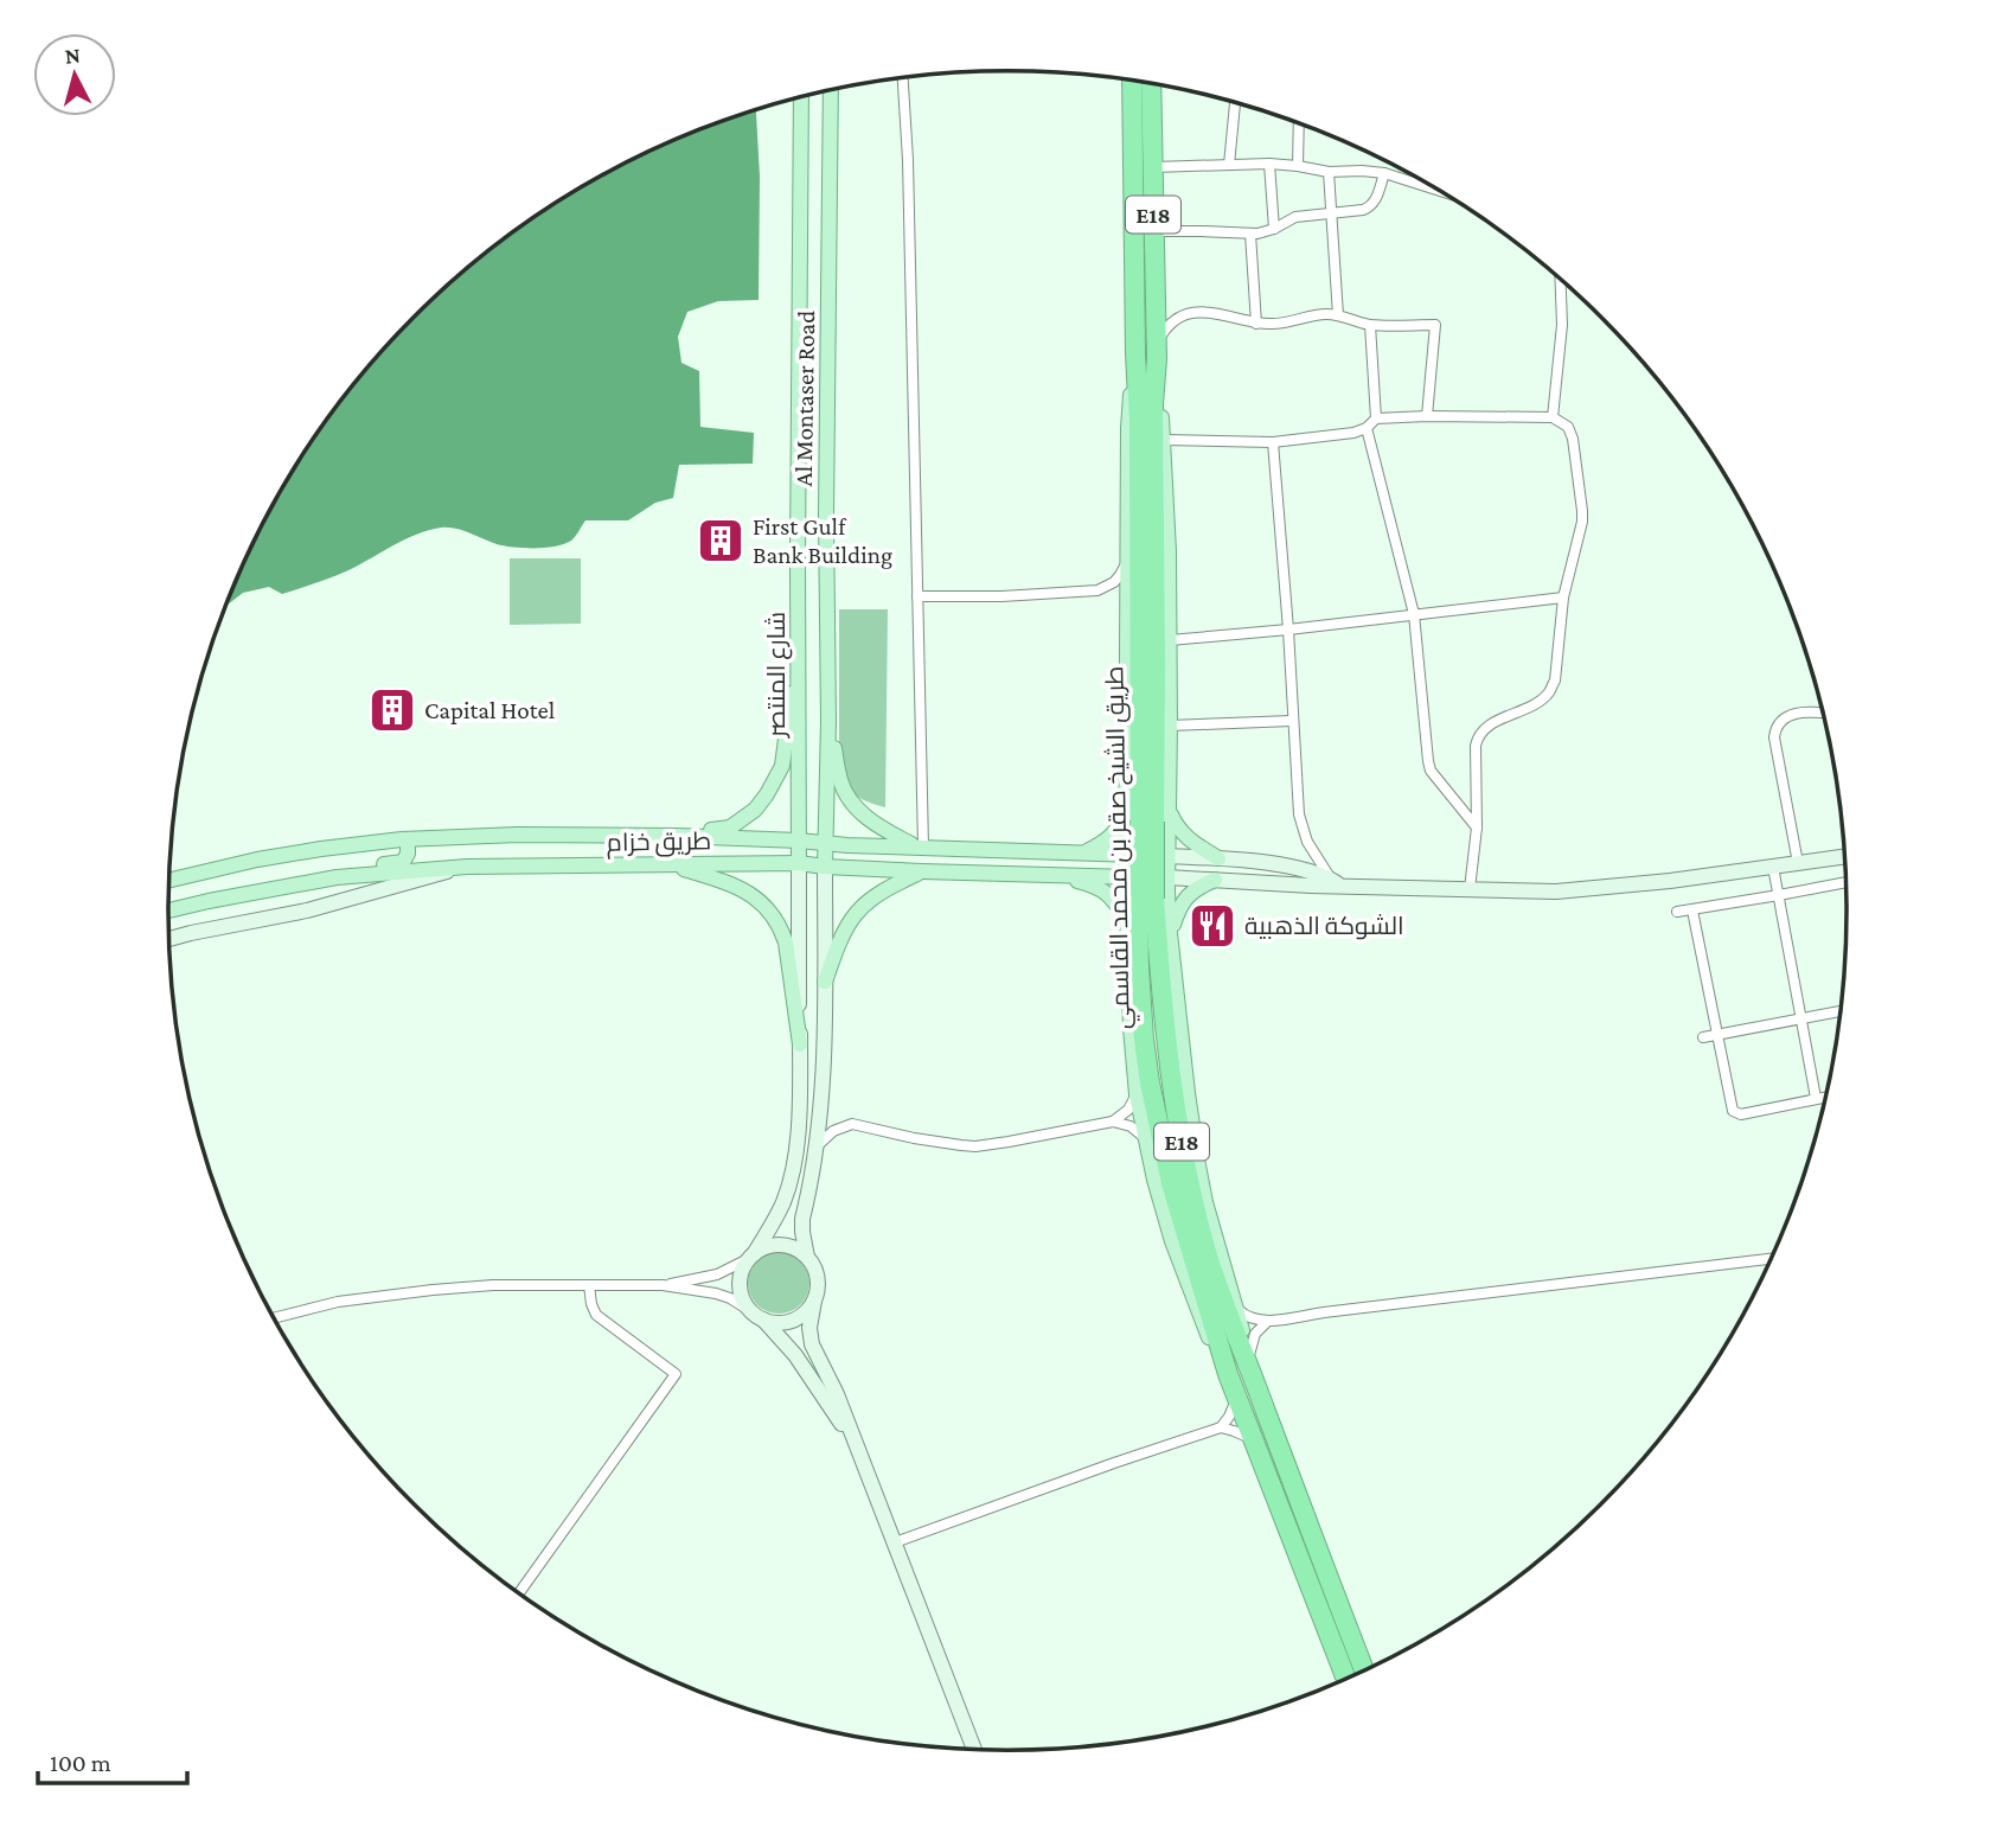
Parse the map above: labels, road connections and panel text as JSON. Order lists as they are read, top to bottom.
{
  "streets": {
    "highway": ["E18", "طريق الشيخ صقر بن محمد القاسمي"],
    "main road": ["Al Montaser Road", "شارع المنتصر", "طريق خزام"]
  },
  "crossings": [
    ["Al Montaser Road", "شارع المنتصر"],
    ["شارع المنتصر", "طريق خزام"]
  ],
  "places": {
    "building": ["First Gulf Bank Building", "Capital Hotel"],
    "restaurant": ["الشوكة الذهبية"]
  },
  "scale_bar": "100 m",
  "north": "top"
}
